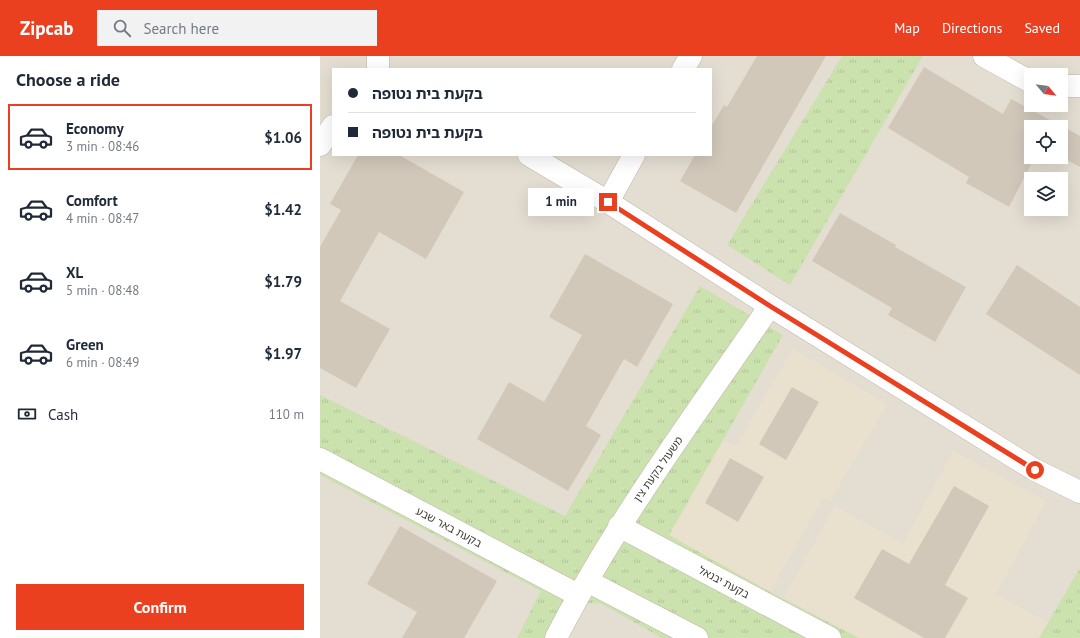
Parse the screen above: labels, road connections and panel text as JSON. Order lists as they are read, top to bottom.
{
  "streets": {
    "street": ["משעול בקעת צין", "בקעת באר שבע", "בקעת יבנאל"]
  },
  "crossings": [
    ["משעול בקעת צין", "בקעת באר שבע"],
    ["משעול בקעת צין", "בקעת יבנאל"]
  ],
  "north": "bottom right",
  "page": {
    "header": "Zipcab",
    "search": "Search here",
    "nav": ["Map", "Directions", "Saved"],
    "heading": "Choose a ride",
    "banner": ["בקעת בית נטופה", "בקעת בית נטופה"],
    "list": [
      {
        "name": "Economy",
        "note": "3 min · 08:46",
        "value": "$1.06"
      },
      {
        "name": "Comfort",
        "note": "4 min · 08:47",
        "value": "$1.42"
      },
      {
        "name": "XL",
        "note": "5 min · 08:48",
        "value": "$1.79"
      },
      {
        "name": "Green",
        "note": "6 min · 08:49",
        "value": "$1.97"
      }
    ],
    "bubble": "1 min",
    "pay": ["Cash", "110 m"],
    "buttons": "Confirm"
  }
}
